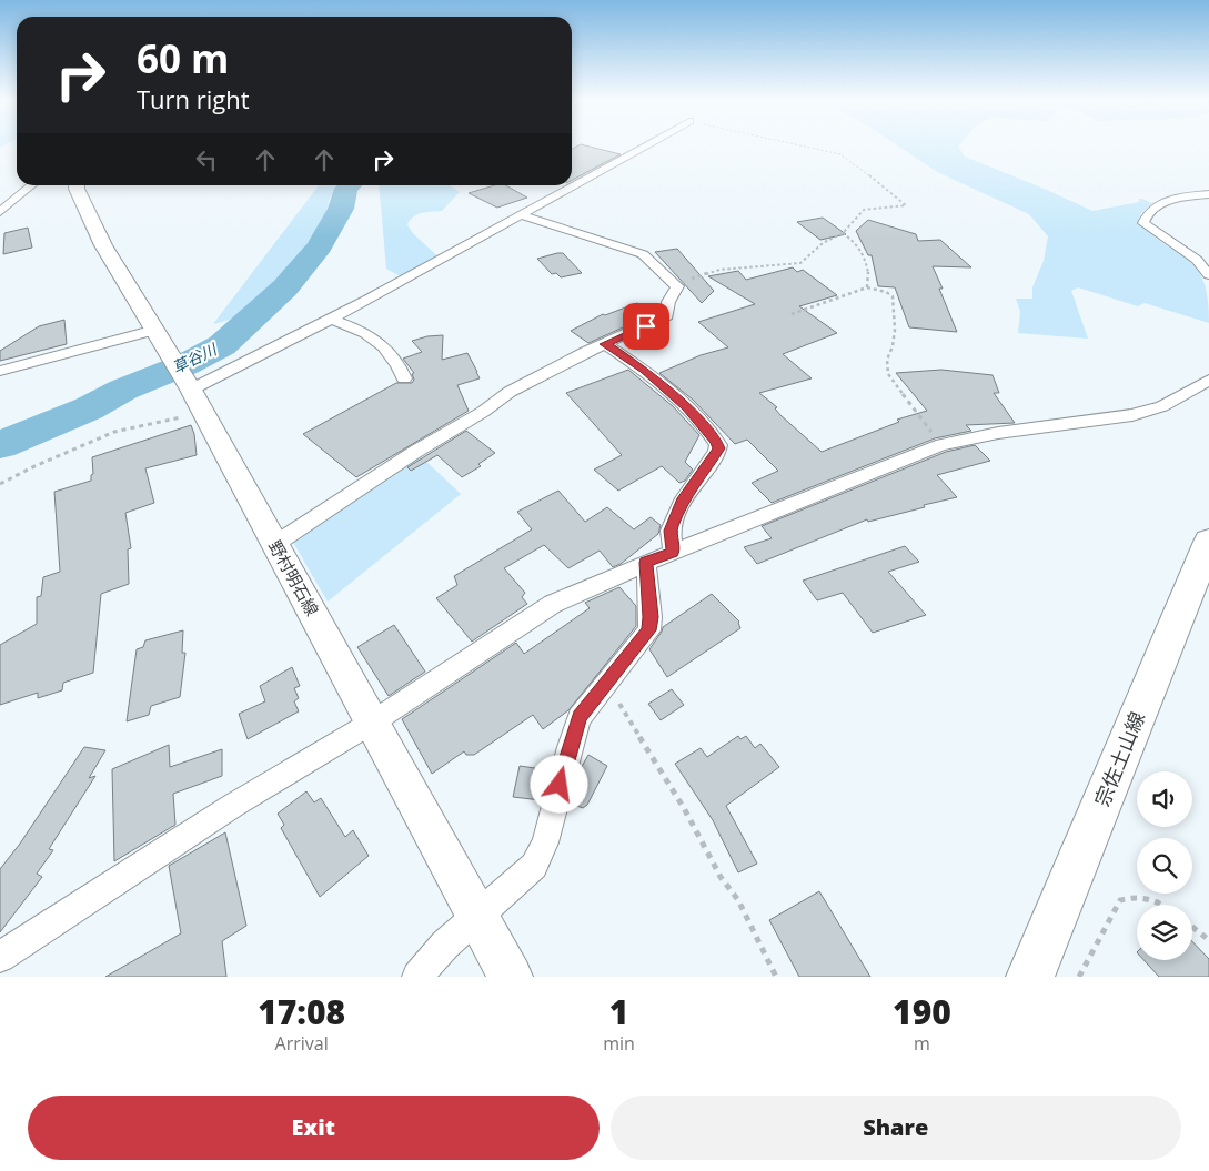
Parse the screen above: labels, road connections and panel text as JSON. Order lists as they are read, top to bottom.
{
  "streets": {
    "main road": ["野村明石線", "宗佐土山線"]
  },
  "water": ["草谷川"],
  "page": {
    "turn": ["60 m", "Turn right"],
    "eta": [
      "17:08",
      "Arrival",
      "1",
      "min",
      "190",
      "m"
    ],
    "buttons": ["Exit", "Share"]
  }
}
